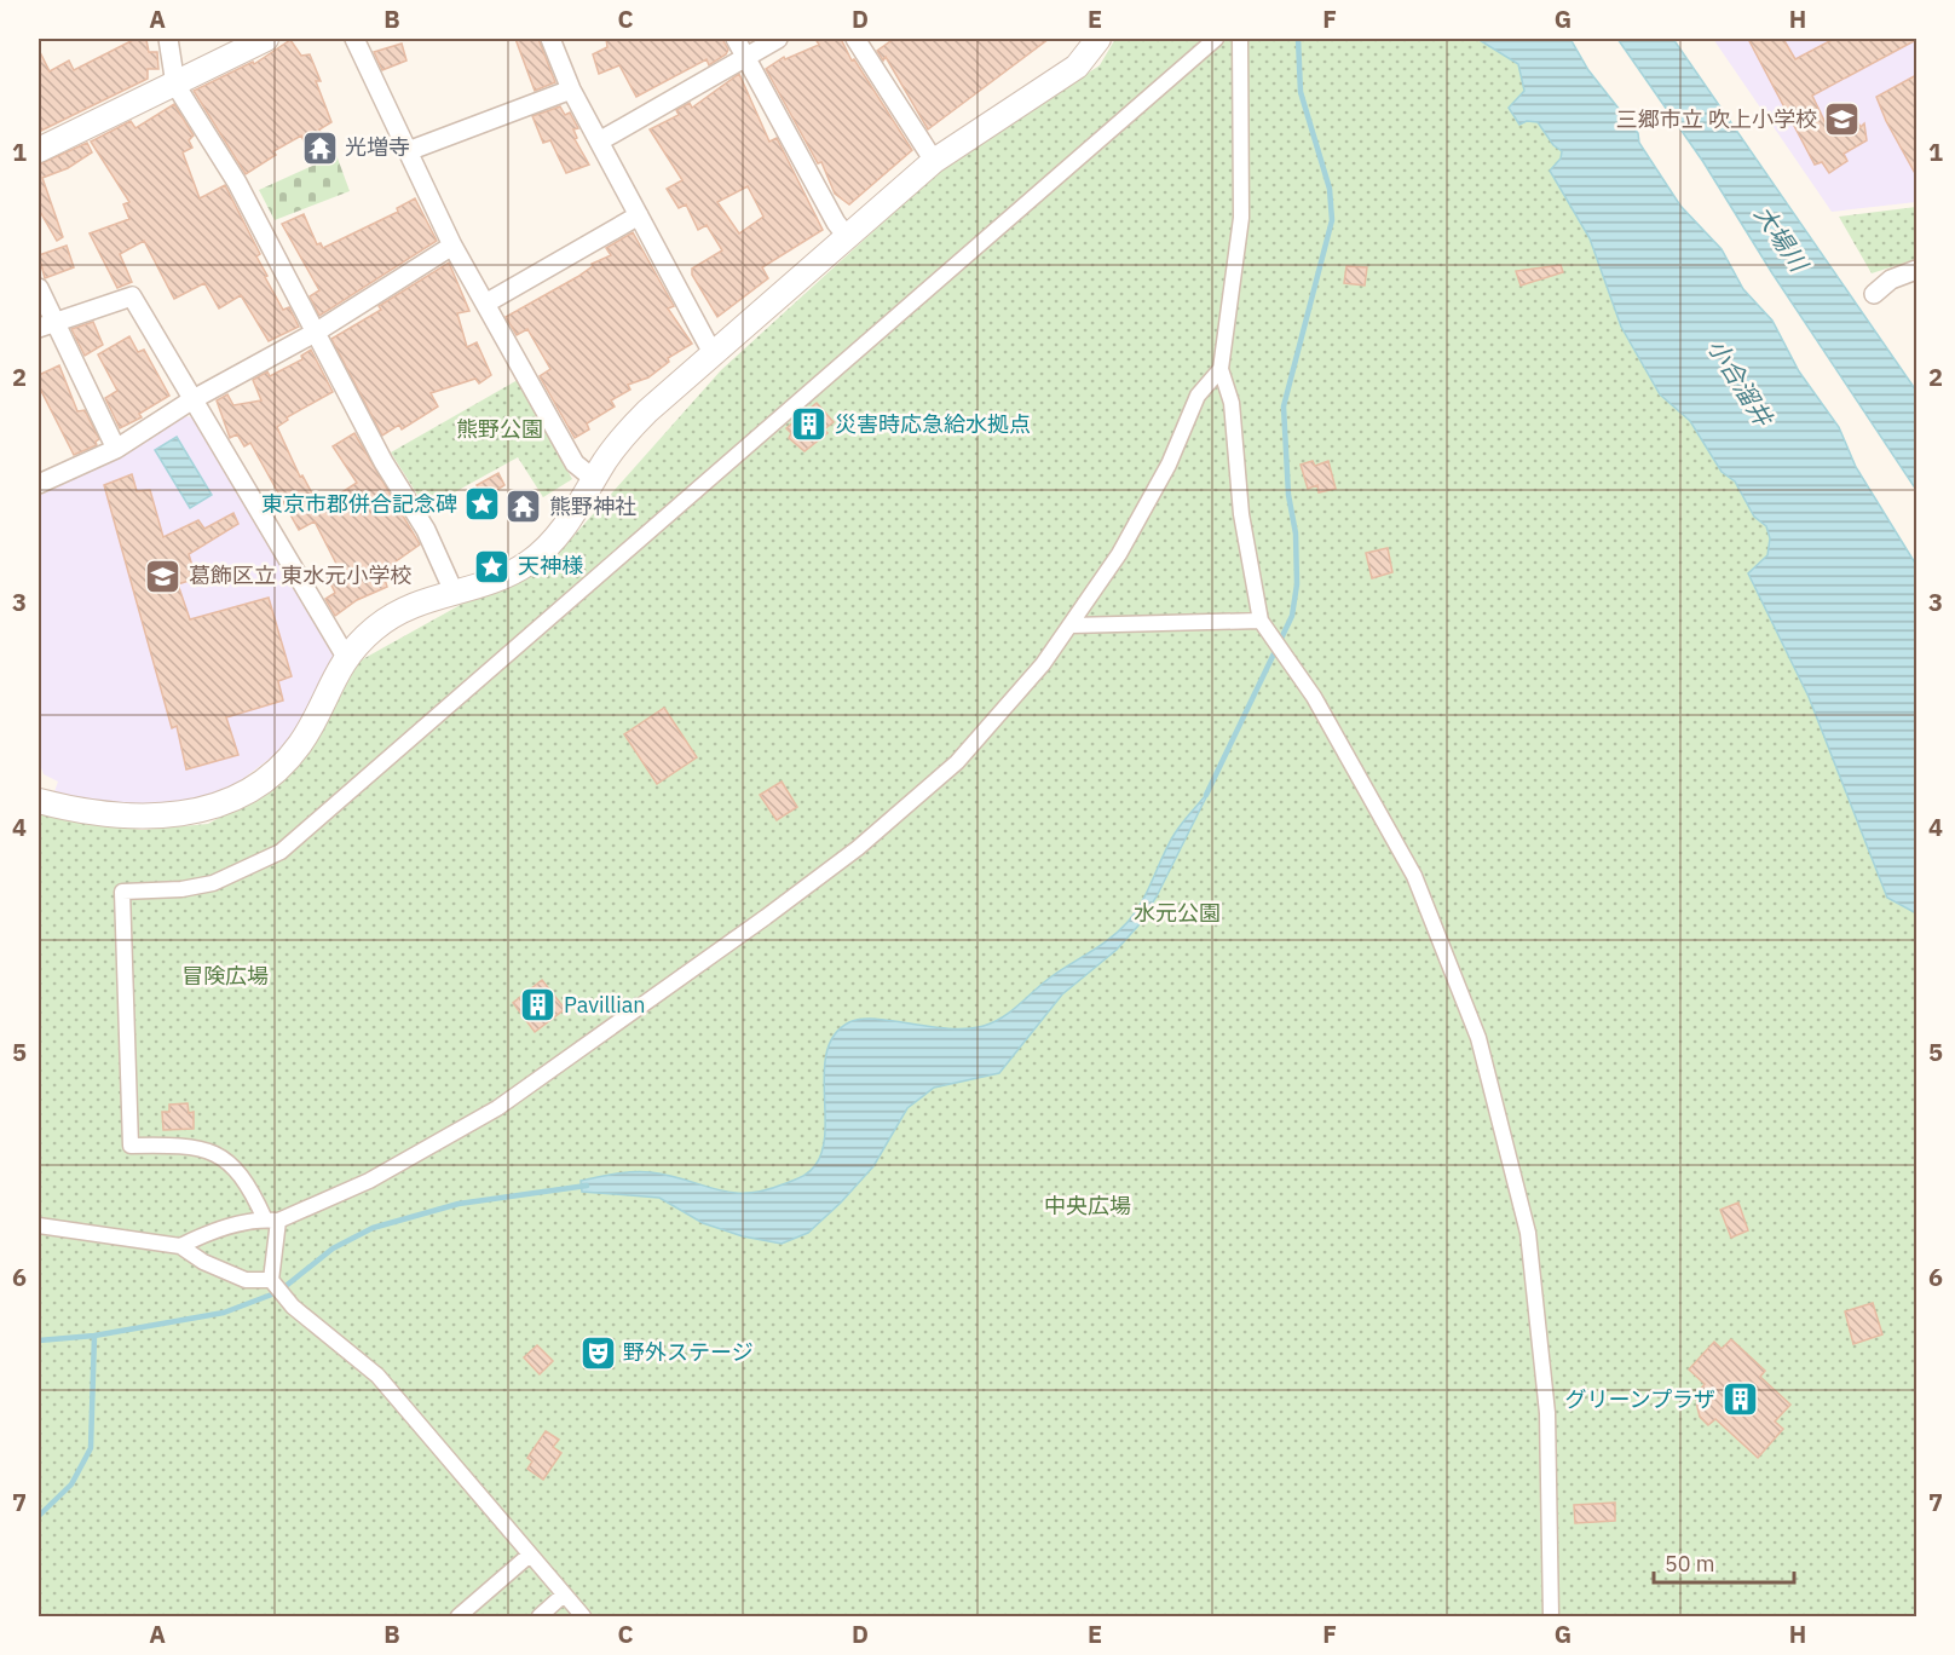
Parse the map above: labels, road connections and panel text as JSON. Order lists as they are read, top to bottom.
{
  "water": ["大場川", "小合溜井"],
  "parks": [
    "熊野公園",
    "水元公園",
    "冒険広場",
    "中央広場"
  ],
  "places": {
    "school or university": ["三郷市立 吹上小学校", "葛飾区立 東水元小学校"],
    "temple": ["光増寺", "熊野神社"],
    "building": ["災害時応急給水拠点", "Pavillian", "グリーンプラザ"],
    "place": ["東京市郡併合記念碑", "天神様"],
    "theatre": ["野外ステージ"]
  },
  "scale_bar": "50 m",
  "grid": {
    "columns": [
      "A",
      "B",
      "C",
      "D",
      "E",
      "F",
      "G",
      "H"
    ],
    "rows": [
      "1",
      "2",
      "3",
      "4",
      "5",
      "6",
      "7"
    ]
  }
}
